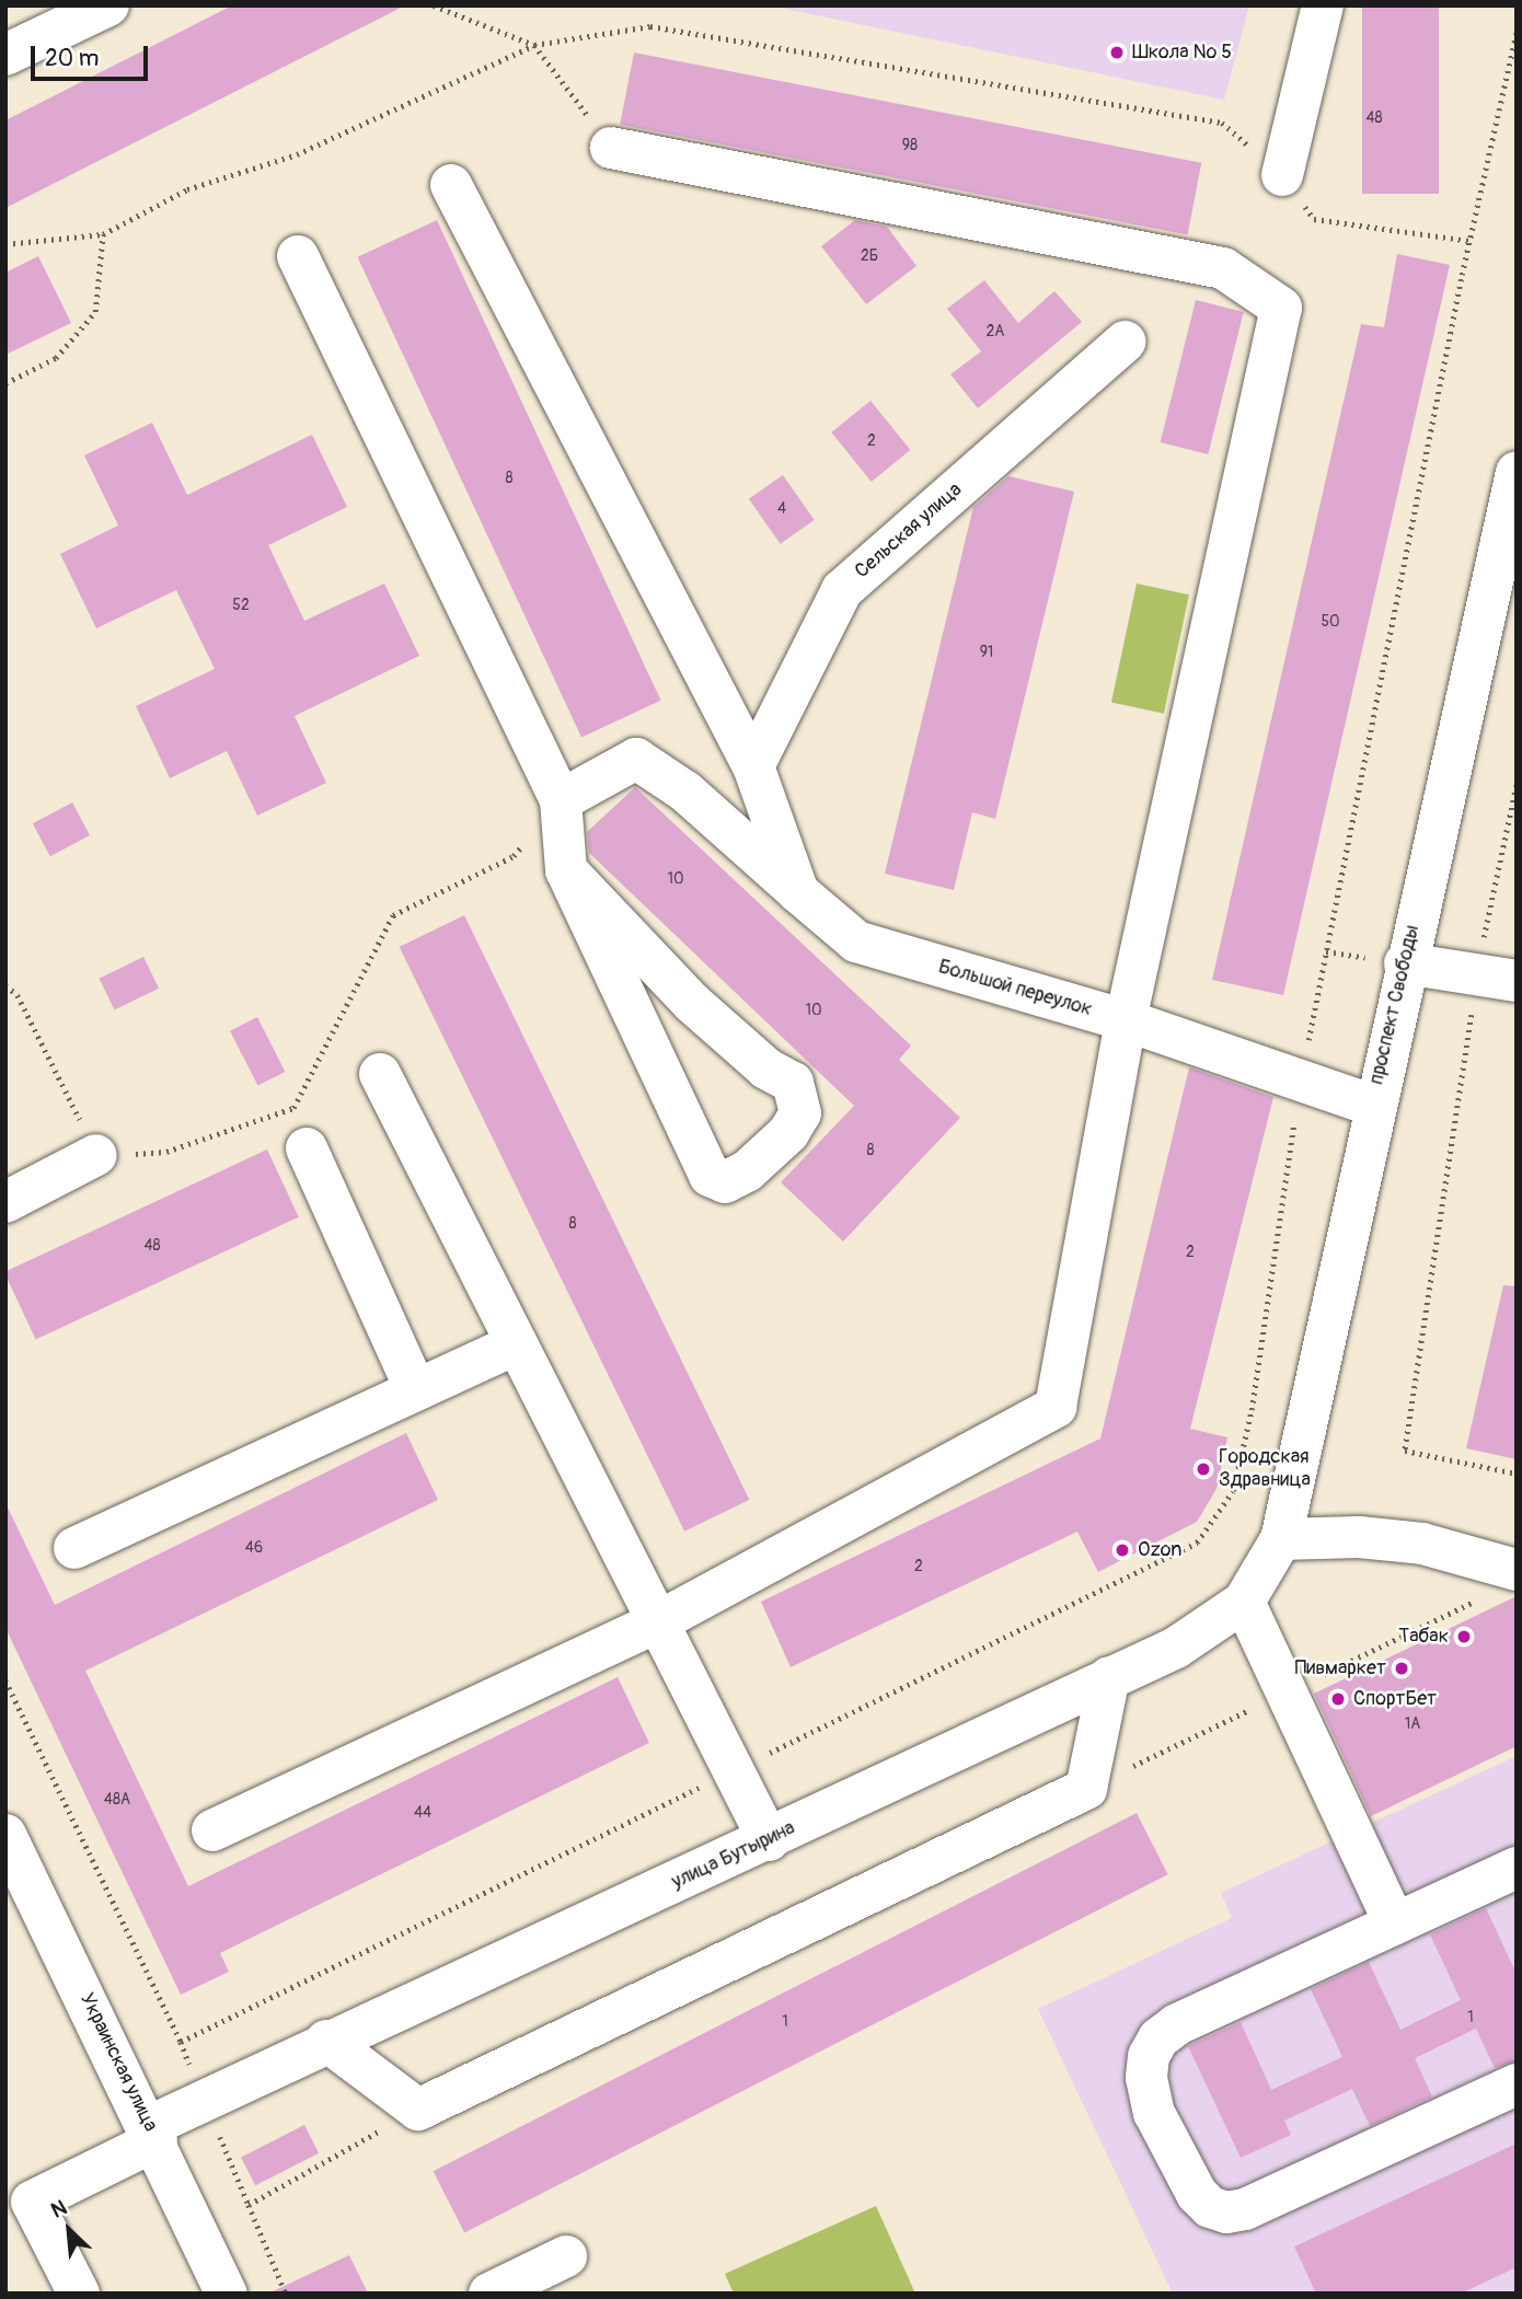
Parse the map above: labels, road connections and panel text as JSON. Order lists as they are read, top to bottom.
{
  "streets": {
    "street": [
      "Сельская улица",
      "Большой переулок",
      "проспект Свободы",
      "улица Бутырина",
      "Украинская улица"
    ]
  },
  "crossings": [
    ["Большой переулок", "проспект Свободы"],
    ["проспект Свободы", "улица Бутырина"],
    ["улица Бутырина", "Украинская улица"]
  ],
  "places": [
    "Школа № 5",
    "Городская Здравница",
    "Ozon",
    "Табак",
    "Пивмаркет",
    "СпортБет"
  ],
  "house_numbers": [
    "48",
    "98",
    "2Б",
    "2А",
    "2",
    "8",
    "4",
    "52",
    "50",
    "91",
    "10",
    "10",
    "8",
    "8",
    "48",
    "2",
    "46",
    "2",
    "1А",
    "48А",
    "44",
    "1",
    "1"
  ],
  "scale_bar": "20 m",
  "north": "top left"
}
